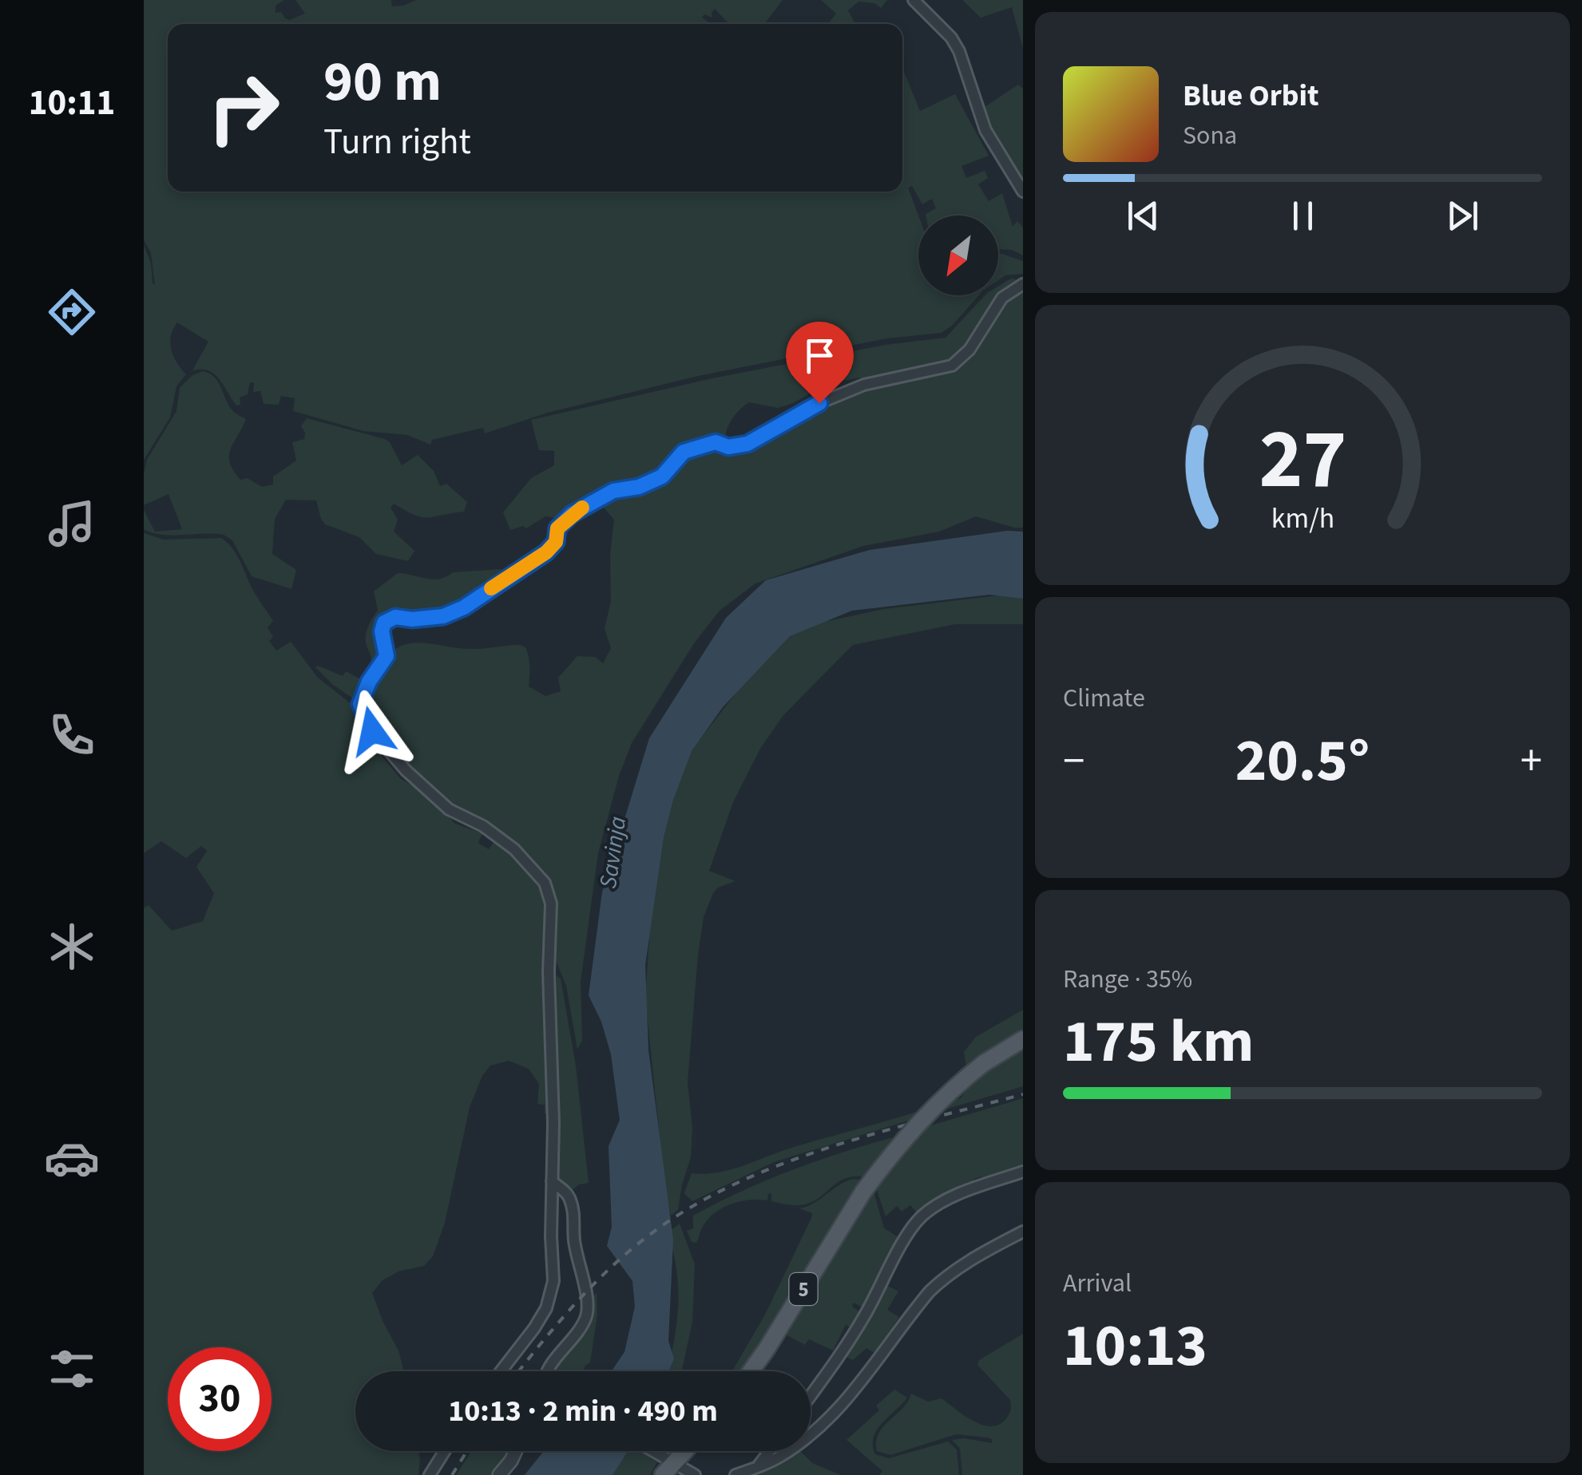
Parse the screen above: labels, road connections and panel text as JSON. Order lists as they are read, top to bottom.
{
  "streets": {
    "main road": ["5"]
  },
  "water": ["Savinja"],
  "north": "bottom left",
  "page": {
    "tabs": "10:11",
    "turn": ["90 m", "Turn right"],
    "song": ["Blue Orbit", "Sona"],
    "tile": [
      "Climate",
      ["Range · 35%", "175 km"],
      ["Arrival", "10:13"]
    ],
    "heat": ["−", "20.5°", "+"],
    "limit": "30",
    "trip": "10:13 · 2 min · 490 m",
    "gauge": ["27", "km/h"]
  }
}
